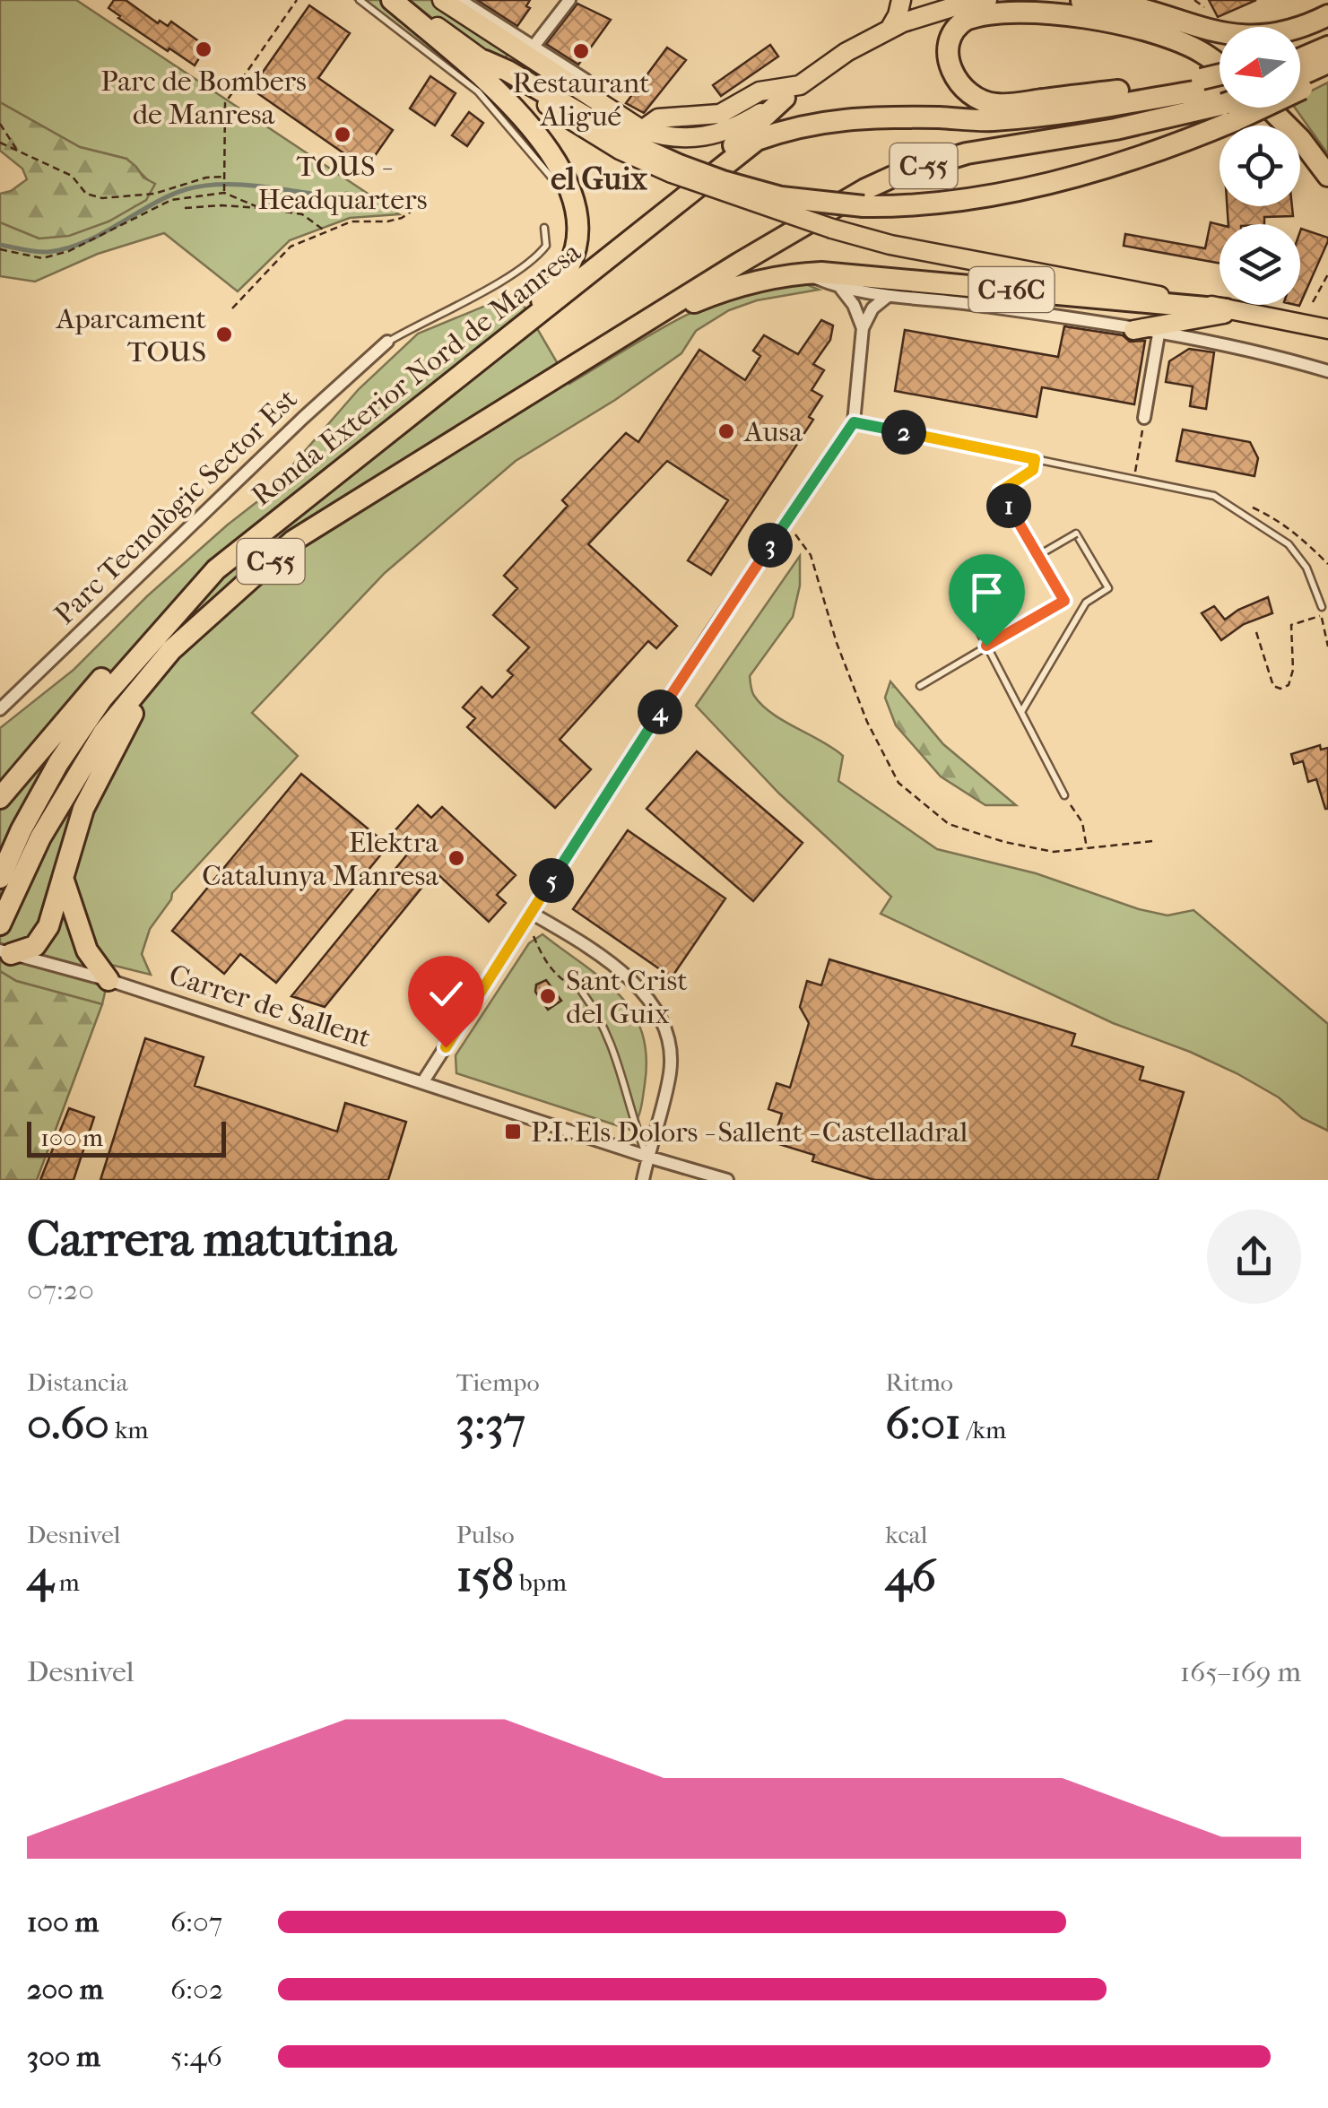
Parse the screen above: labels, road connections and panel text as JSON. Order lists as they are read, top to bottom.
{
  "streets": {
    "highway": ["C-55", "C-16C", "Ronda Exterior Nord de Manresa"],
    "street": ["Parc Tecnològic Sector Est", "Carrer de Sallent"]
  },
  "crossings": [
    ["C-55", "C-16C"],
    ["C-55", "Ronda Exterior Nord de Manresa"],
    ["C-16C", "Ronda Exterior Nord de Manresa"]
  ],
  "districts": ["el Guix"],
  "places": {
    "other": [
      "Parc de Bombers de Manresa",
      "Restaurant Aligué",
      "TOUS - Headquarters",
      "Aparcament TOUS",
      "Ausa",
      "Elektra Catalunya Manresa",
      "Sant Crist del Guix"
    ],
    "transit": ["P.I. Els Dolors - Sallent - Castelladral"]
  },
  "scale_bar": "100 m",
  "north": "left",
  "page": {
    "pins": [
      "2",
      "1",
      "3",
      "4",
      "5"
    ],
    "scale": "100 m",
    "heading": ["Carrera matutina", "07:20"],
    "stats": [
      ["Distancia", "0.60 km"],
      ["Tiempo", "3:37"],
      ["Ritmo", "6:01 /km"],
      ["Desnivel", "4 m"],
      ["Pulso", "158 bpm"],
      ["kcal", "46"]
    ],
    "chart": ["Desnivel", "165–169 m"],
    "list": [
      {
        "name": "100 m",
        "note": "6:07"
      },
      {
        "name": "200 m",
        "note": "6:02"
      },
      {
        "name": "300 m",
        "note": "5:46"
      }
    ]
  }
}
